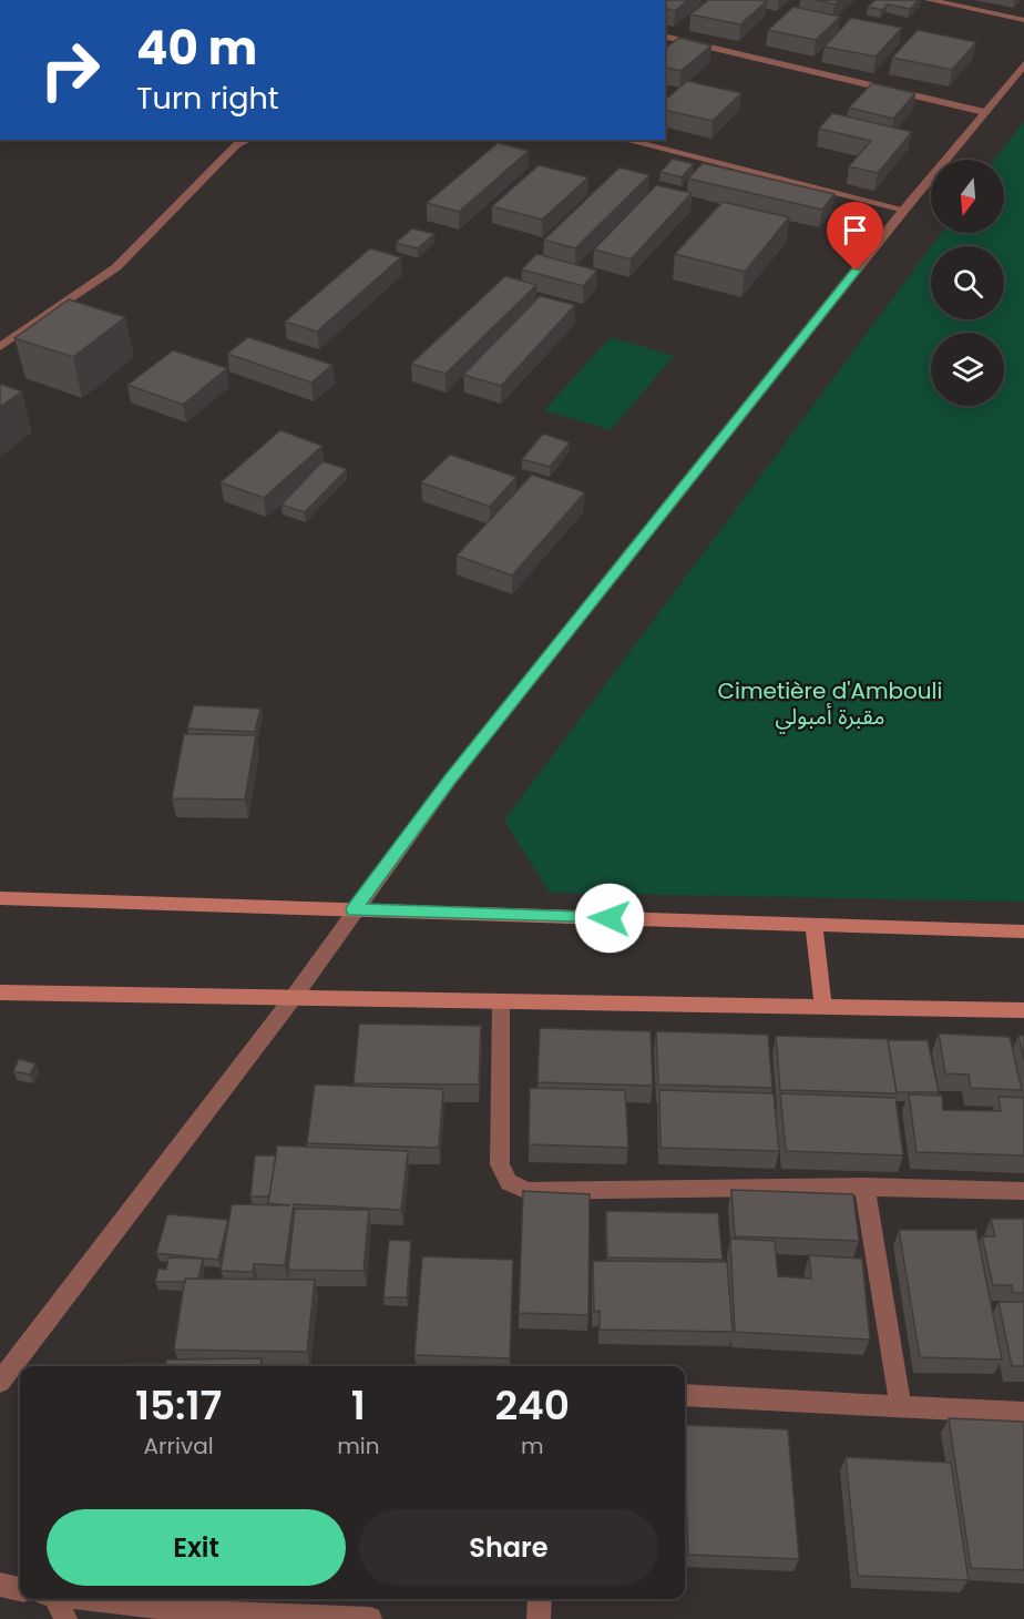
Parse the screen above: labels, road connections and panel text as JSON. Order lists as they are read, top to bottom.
{
  "parks": ["Cimetière d'Ambouli مقبرة أمبولي"],
  "north": "bottom",
  "page": {
    "turn": ["40 m", "Turn right"],
    "eta": [
      "15:17",
      "Arrival",
      "1",
      "min",
      "240",
      "m"
    ],
    "buttons": ["Exit", "Share"]
  }
}
